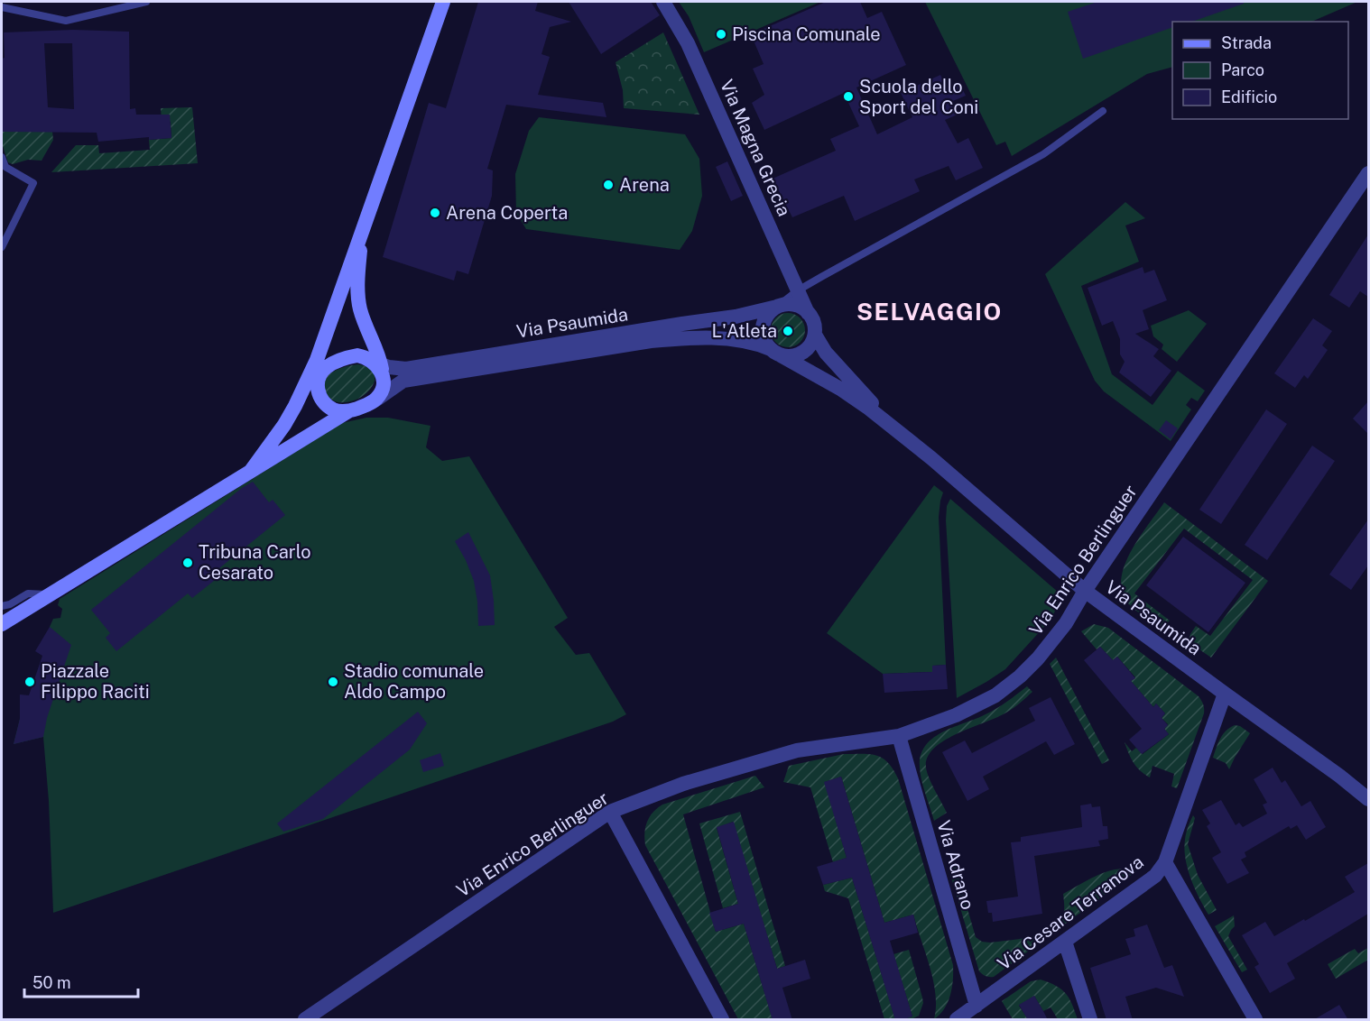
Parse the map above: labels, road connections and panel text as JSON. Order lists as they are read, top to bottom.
{
  "streets": {
    "street": [
      "Via Magna Grecia",
      "Via Psaumida",
      "Via Enrico Berlinguer",
      "Via Adrano",
      "Via Cesare Terranova"
    ]
  },
  "crossings": [
    ["Via Magna Grecia", "Via Psaumida"],
    ["Via Psaumida", "Via Enrico Berlinguer"],
    ["Via Psaumida", "Via Cesare Terranova"],
    ["Via Enrico Berlinguer", "Via Adrano"],
    ["Via Adrano", "Via Cesare Terranova"]
  ],
  "districts": ["SELVAGGIO"],
  "places": [
    "Piscina Comunale",
    "Scuola dello Sport del Coni",
    "Arena",
    "Arena Coperta",
    "L'Atleta",
    "Tribuna Carlo Cesarato",
    "Piazzale Filippo Raciti",
    "Stadio comunale Aldo Campo"
  ],
  "legend": ["Strada", "Parco", "Edificio"],
  "scale_bar": "50 m"
}
